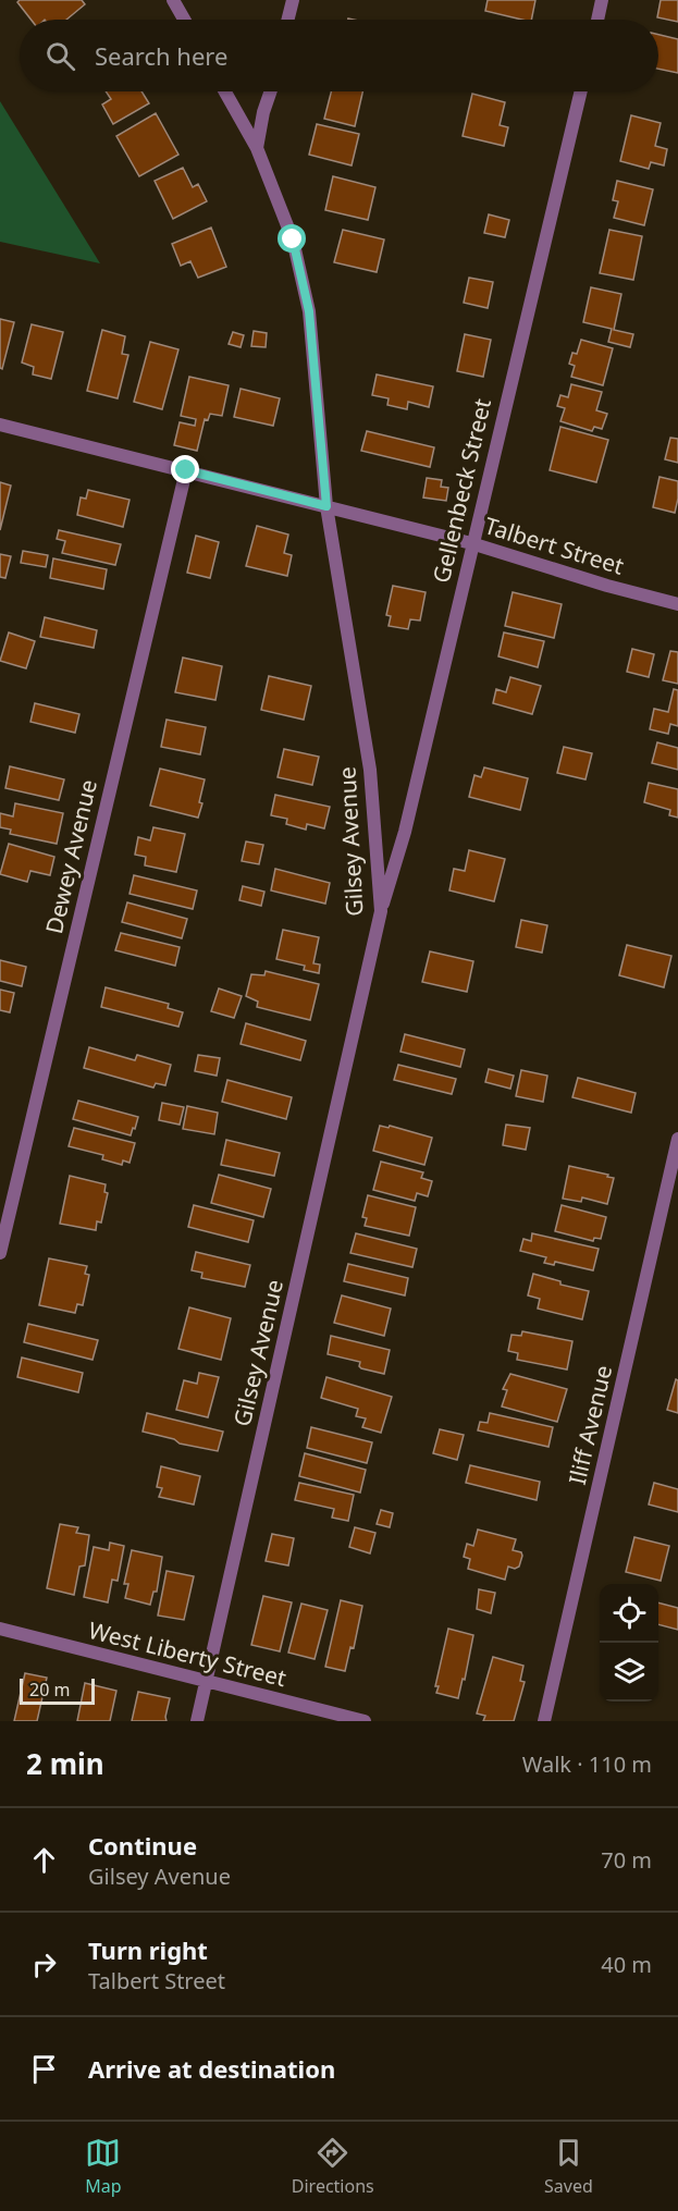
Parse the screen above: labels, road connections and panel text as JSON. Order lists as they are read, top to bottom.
{
  "streets": {
    "street": [
      "Gellenbeck Street",
      "Talbert Street",
      "Gilsey Avenue",
      "Dewey Avenue",
      "Iliff Avenue",
      "West Liberty Street"
    ]
  },
  "crossings": [
    ["Gellenbeck Street", "Talbert Street"],
    ["Gellenbeck Street", "Gilsey Avenue"],
    ["Talbert Street", "Gilsey Avenue"],
    ["Talbert Street", "Dewey Avenue"],
    ["Gilsey Avenue", "West Liberty Street"]
  ],
  "scale_bar": "20 m",
  "page": {
    "search": "Search here",
    "scale": "20 m",
    "heading": ["2 min", "Walk · 110 m"],
    "list": [
      ["Continue", "Gilsey Avenue", "70 m"],
      ["Turn right", "Talbert Street", "40 m"],
      "Arrive at destination"
    ],
    "nav": ["Map", "Directions", "Saved"]
  }
}
